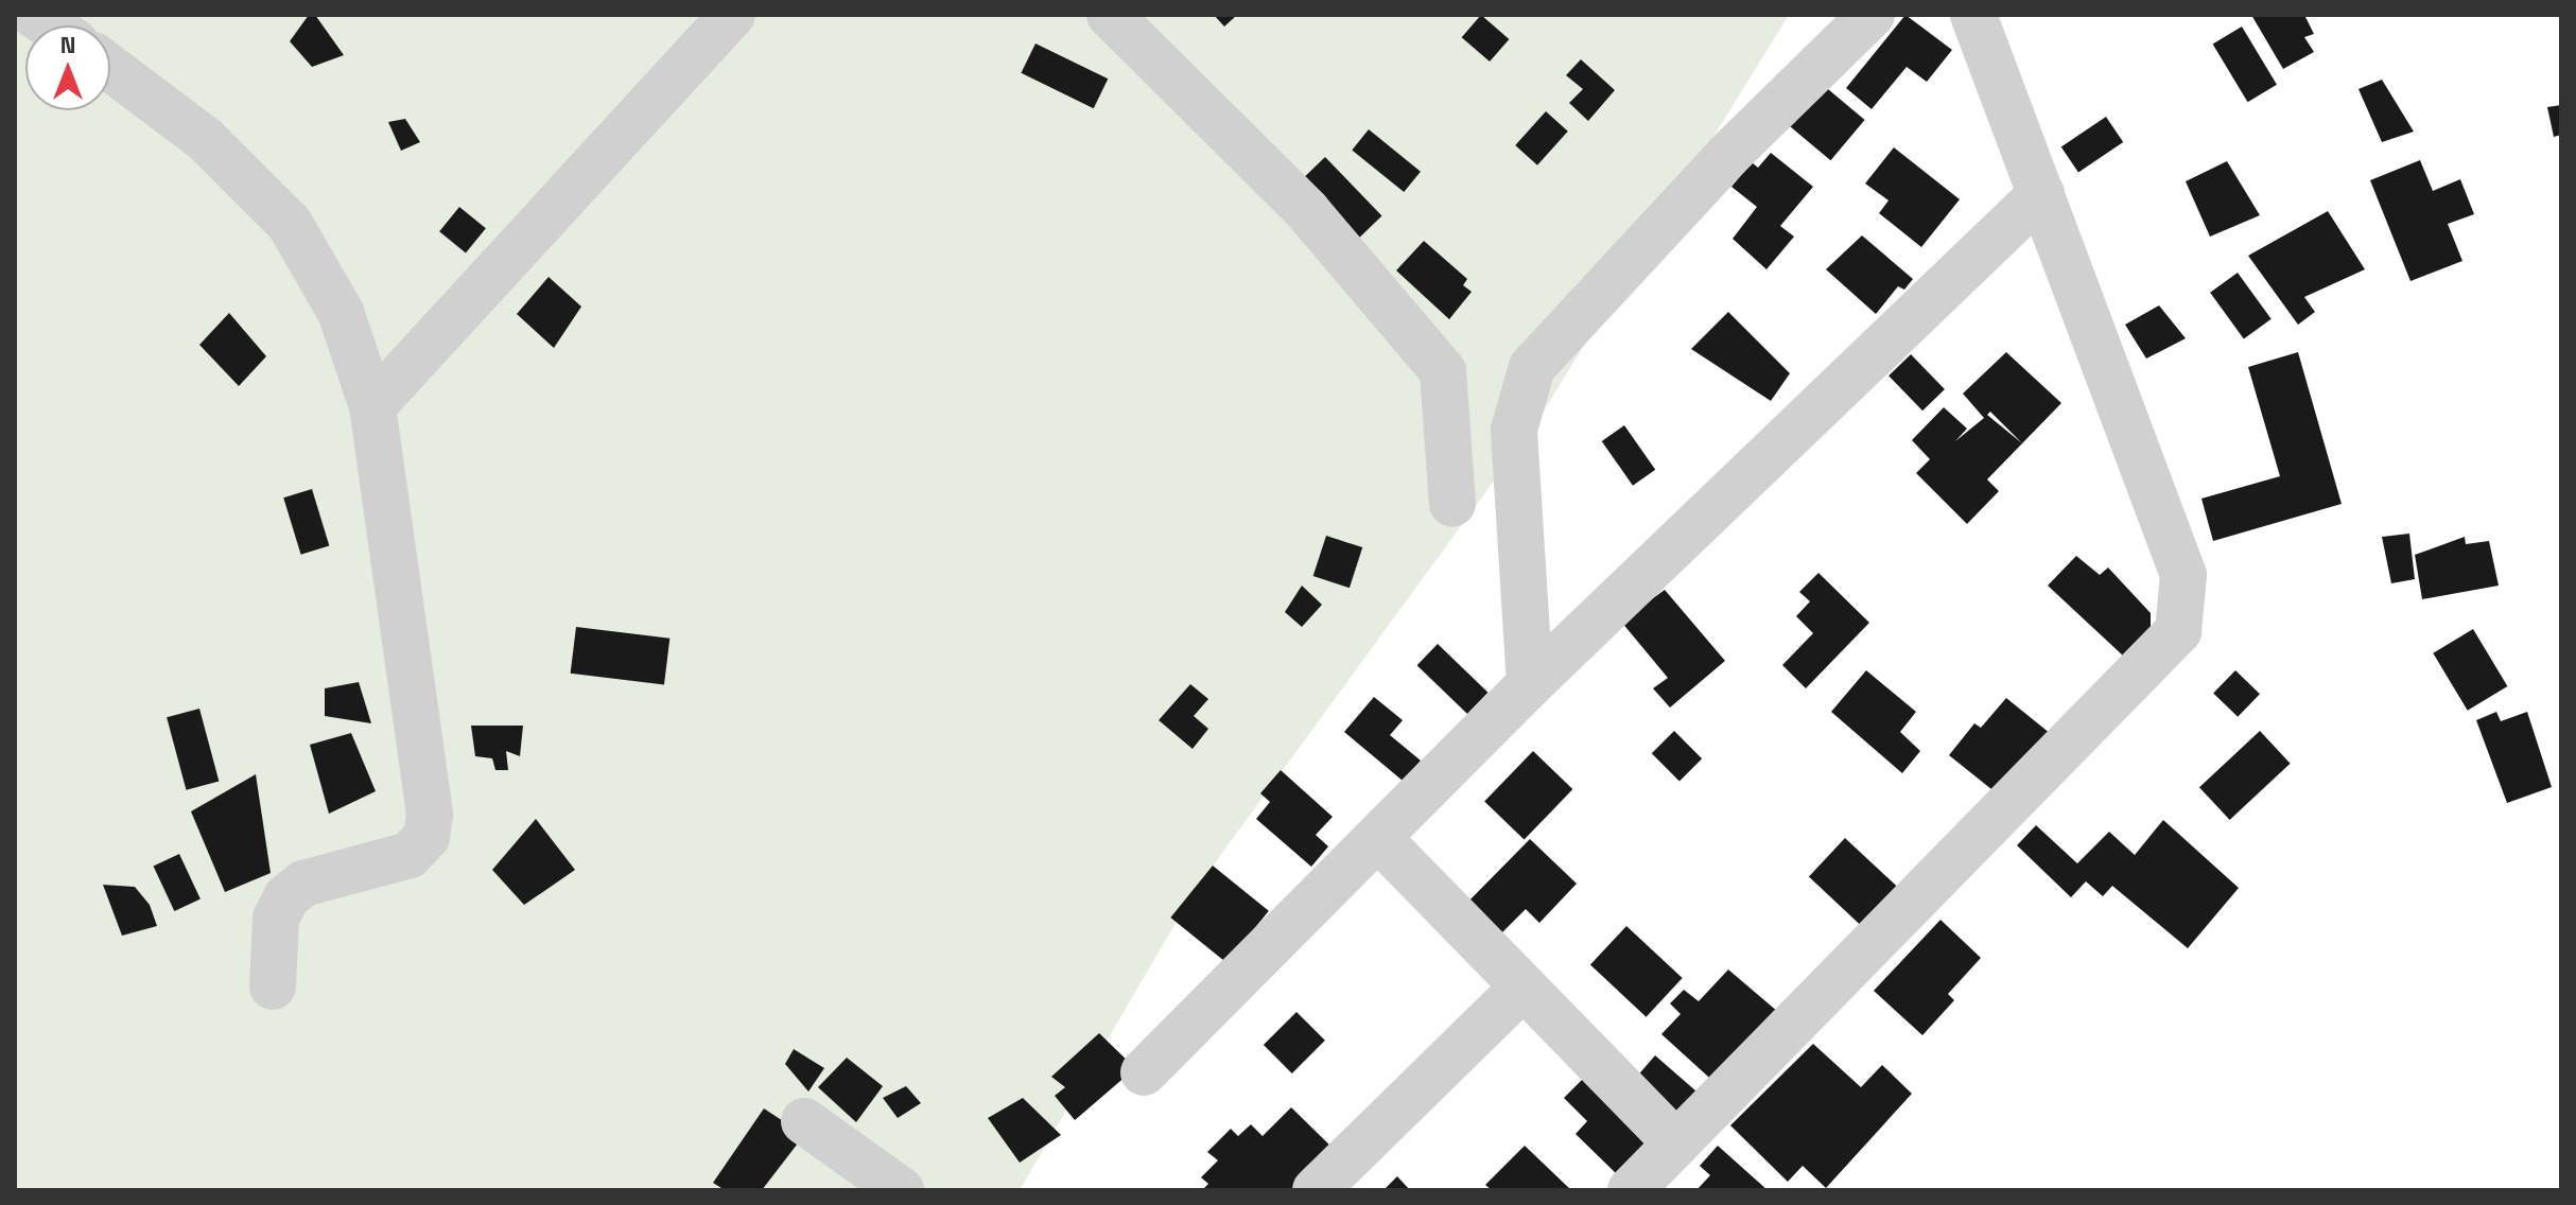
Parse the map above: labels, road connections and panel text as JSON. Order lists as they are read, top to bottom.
{
  "north": "top"
}
